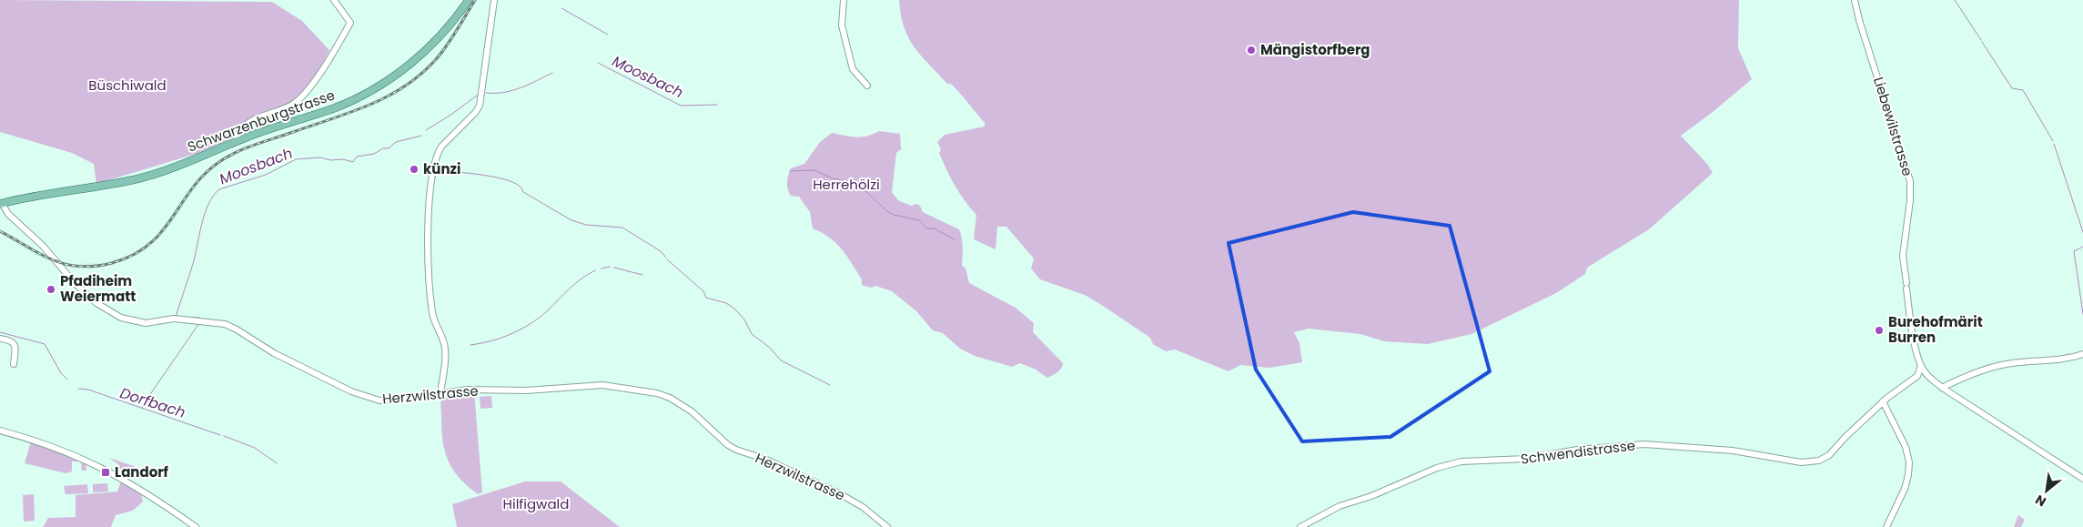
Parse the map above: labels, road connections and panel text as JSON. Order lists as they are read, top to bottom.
{
  "streets": {
    "main road": ["Schwarzenburgstrasse"],
    "street": ["Liebewilstrasse", "Herzwilstrasse", "Schwendistrasse"]
  },
  "crossings": [
    ["Schwarzenburgstrasse", "Herzwilstrasse"]
  ],
  "water": ["Moosbach", "Dorfbach"],
  "parks": ["Büschiwald", "Herrehölzi", "Hilfigwald"],
  "places": {
    "other": [
      "Mängistorfberg",
      "künzi",
      "Pfadiheim Weiermatt",
      "Burehofmärit Burren"
    ],
    "transit": ["Landorf"]
  },
  "north": "bottom left"
}
